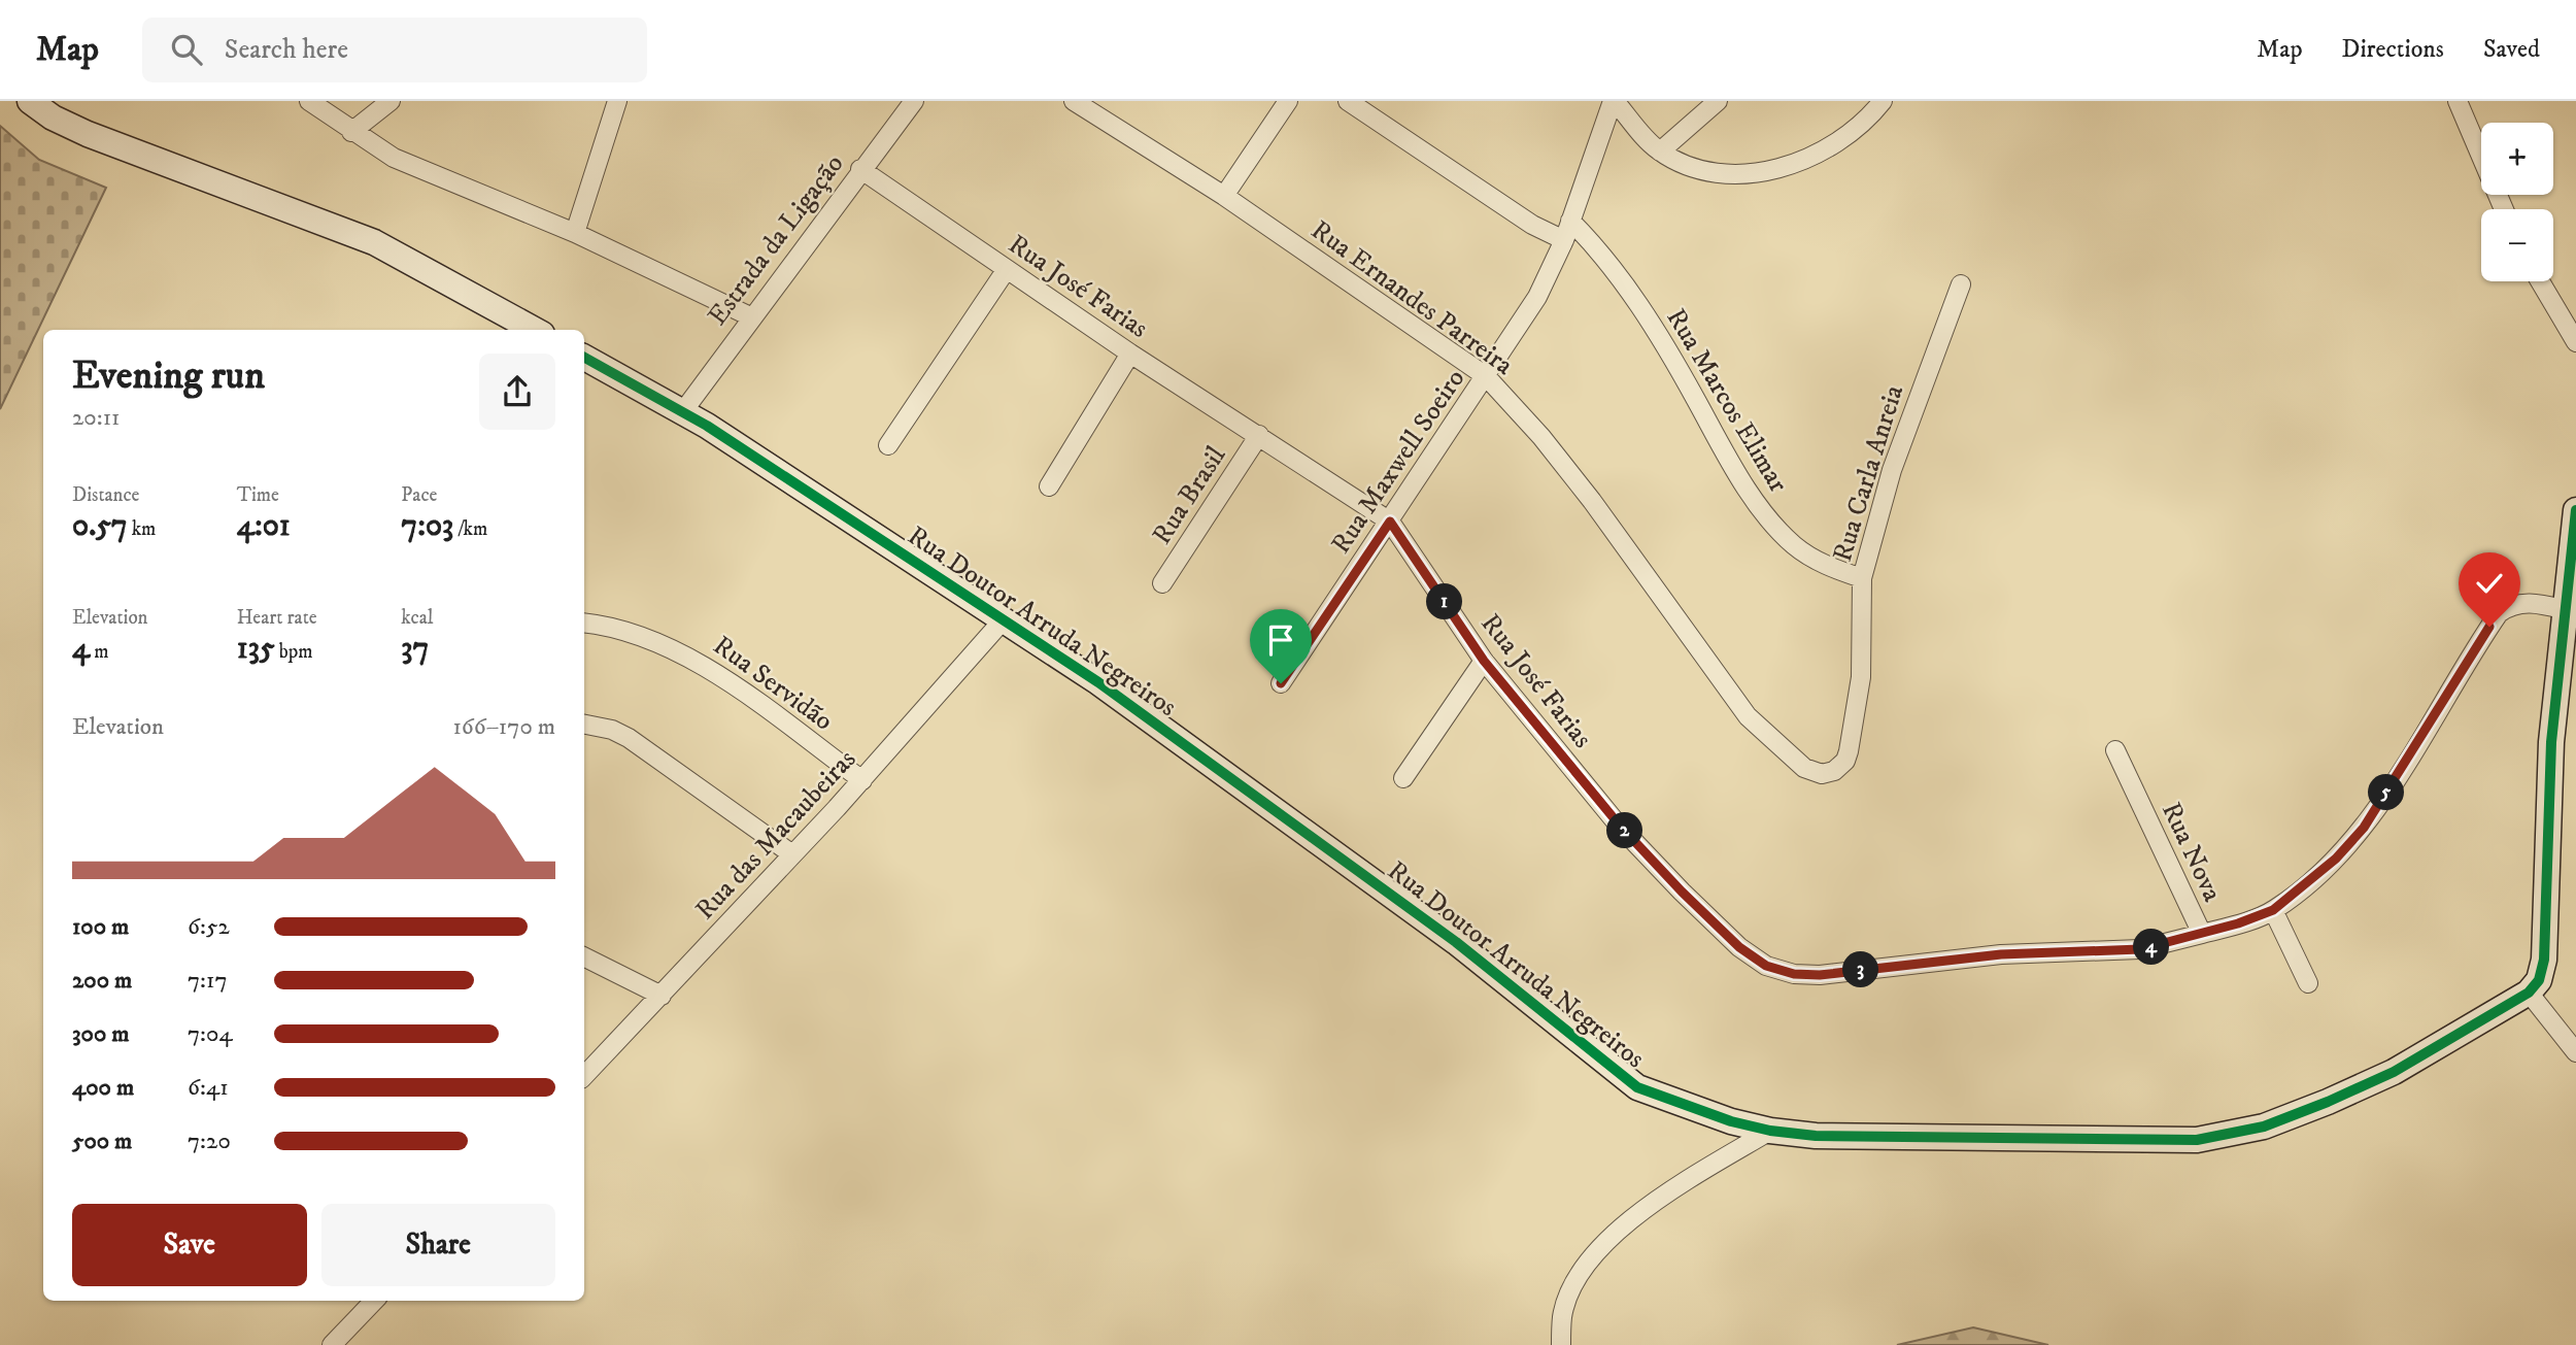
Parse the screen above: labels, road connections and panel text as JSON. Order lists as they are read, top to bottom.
{
  "streets": {
    "street": [
      "Estrada da Ligação",
      "Rua José Farias",
      "Rua Ernandes Parreira",
      "Rua Marcos Elimar",
      "Rua Maxwell Soeiro",
      "Rua Carla Anreia",
      "Rua Brasil",
      "Rua Doutor Arruda Negreiros",
      "Rua Servidão",
      "Rua das Macaubeiras",
      "Rua Nova"
    ]
  },
  "crossings": [
    ["Estrada da Ligação", "Rua José Farias"],
    ["Estrada da Ligação", "Rua Doutor Arruda Negreiros"],
    ["Rua José Farias", "Rua Maxwell Soeiro"],
    ["Rua José Farias", "Rua Brasil"],
    ["Rua José Farias", "Rua Nova"],
    ["Rua Ernandes Parreira", "Rua Maxwell Soeiro"],
    ["Rua Ernandes Parreira", "Rua Carla Anreia"],
    ["Rua Marcos Elimar", "Rua Maxwell Soeiro"],
    ["Rua Marcos Elimar", "Rua Carla Anreia"],
    ["Rua Doutor Arruda Negreiros", "Rua das Macaubeiras"],
    ["Rua Servidão", "Rua das Macaubeiras"]
  ],
  "page": {
    "header": "Map",
    "search": "Search here",
    "nav": ["Map", "Directions", "Saved"],
    "map_buttons": ["+", "−"],
    "heading": ["Evening run", "20:11"],
    "stats": [
      ["Distance", "0.57 km"],
      ["Time", "4:01"],
      ["Pace", "7:03 /km"],
      ["Elevation", "4 m"],
      ["Heart rate", "135 bpm"],
      ["kcal", "37"]
    ],
    "pins": [
      "1",
      "5",
      "2",
      "4",
      "3"
    ],
    "chart": ["Elevation", "166–170 m"],
    "list": [
      {
        "name": "100 m",
        "note": "6:52"
      },
      {
        "name": "200 m",
        "note": "7:17"
      },
      {
        "name": "300 m",
        "note": "7:04"
      },
      {
        "name": "400 m",
        "note": "6:41"
      },
      {
        "name": "500 m",
        "note": "7:20"
      }
    ],
    "buttons": ["Save", "Share"]
  }
}
